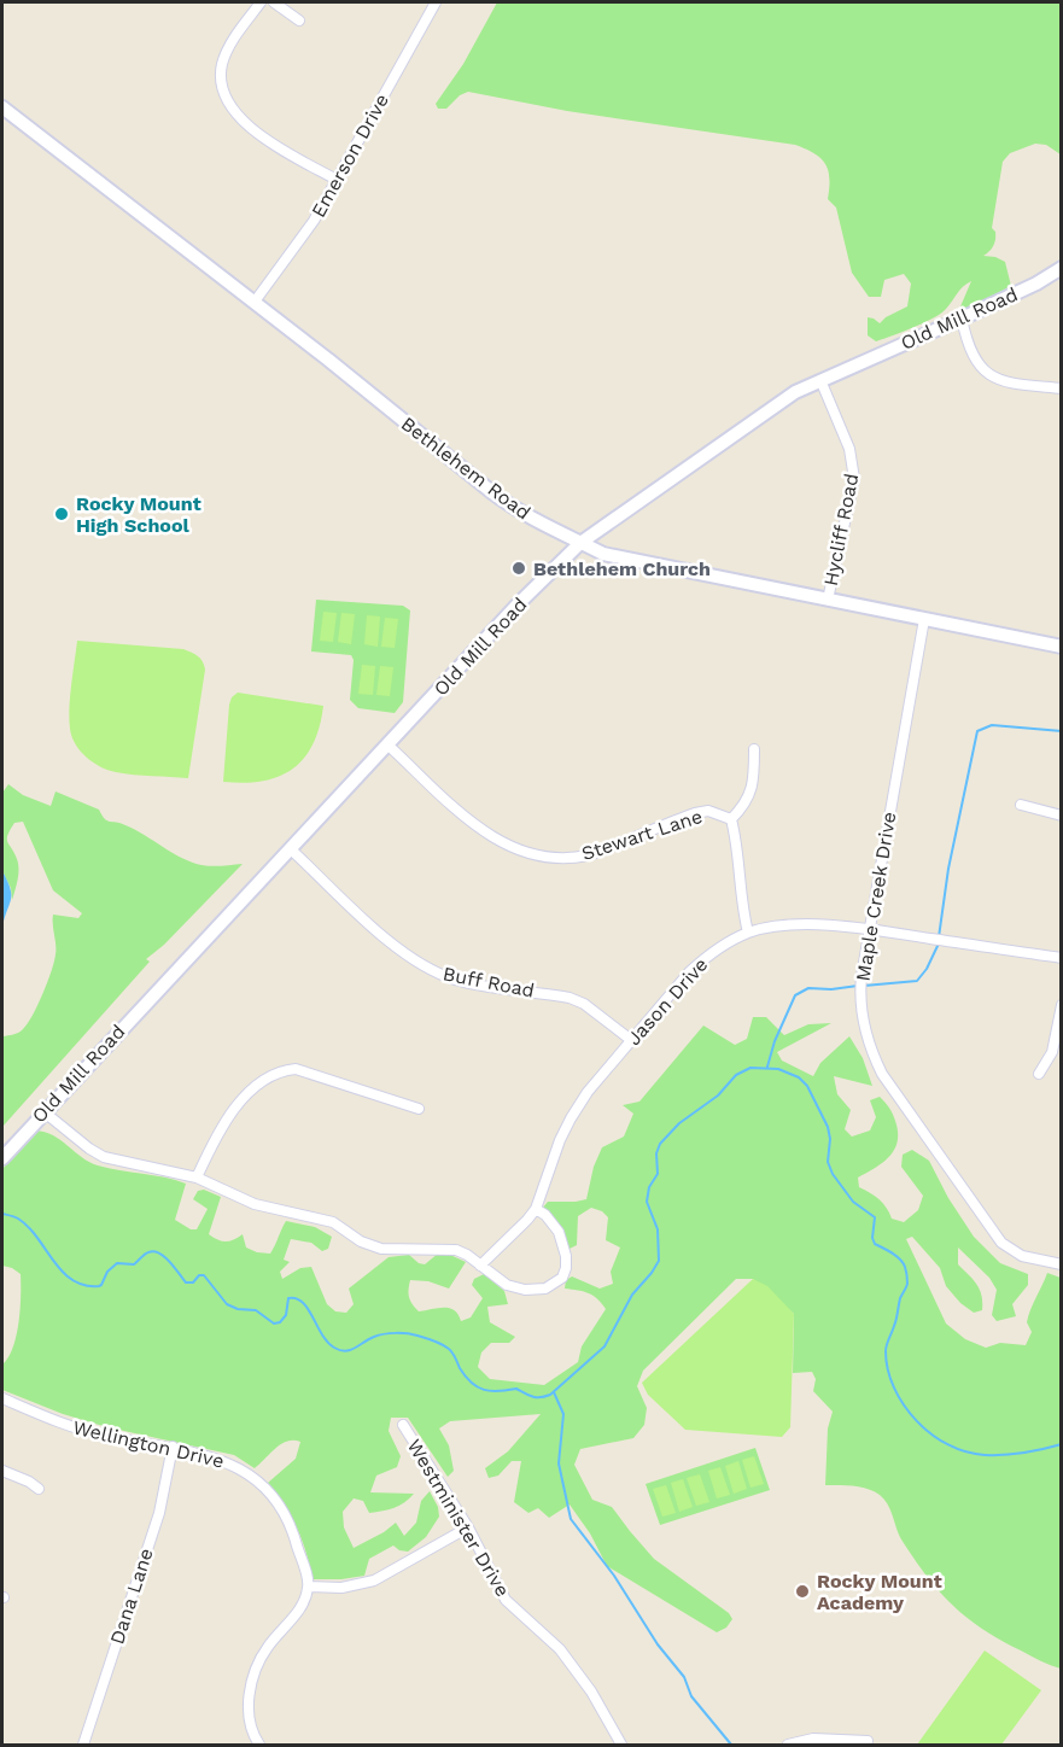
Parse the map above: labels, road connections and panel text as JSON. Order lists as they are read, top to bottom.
{
  "streets": {
    "street": [
      "Emerson Drive",
      "Old Mill Road",
      "Bethlehem Road",
      "Hycliff Road",
      "Stewart Lane",
      "Maple Creek Drive",
      "Buff Road",
      "Jason Drive",
      "Wellington Drive",
      "Westminister Drive",
      "Dana Lane"
    ]
  },
  "crossings": [
    ["Emerson Drive", "Bethlehem Road"],
    ["Old Mill Road", "Bethlehem Road"],
    ["Old Mill Road", "Hycliff Road"],
    ["Old Mill Road", "Stewart Lane"],
    ["Old Mill Road", "Buff Road"],
    ["Bethlehem Road", "Hycliff Road"],
    ["Bethlehem Road", "Maple Creek Drive"],
    ["Stewart Lane", "Jason Drive"],
    ["Maple Creek Drive", "Jason Drive"],
    ["Buff Road", "Jason Drive"],
    ["Wellington Drive", "Dana Lane"]
  ],
  "places": ["Rocky Mount High School", "Bethlehem Church", "Rocky Mount Academy"]
}
